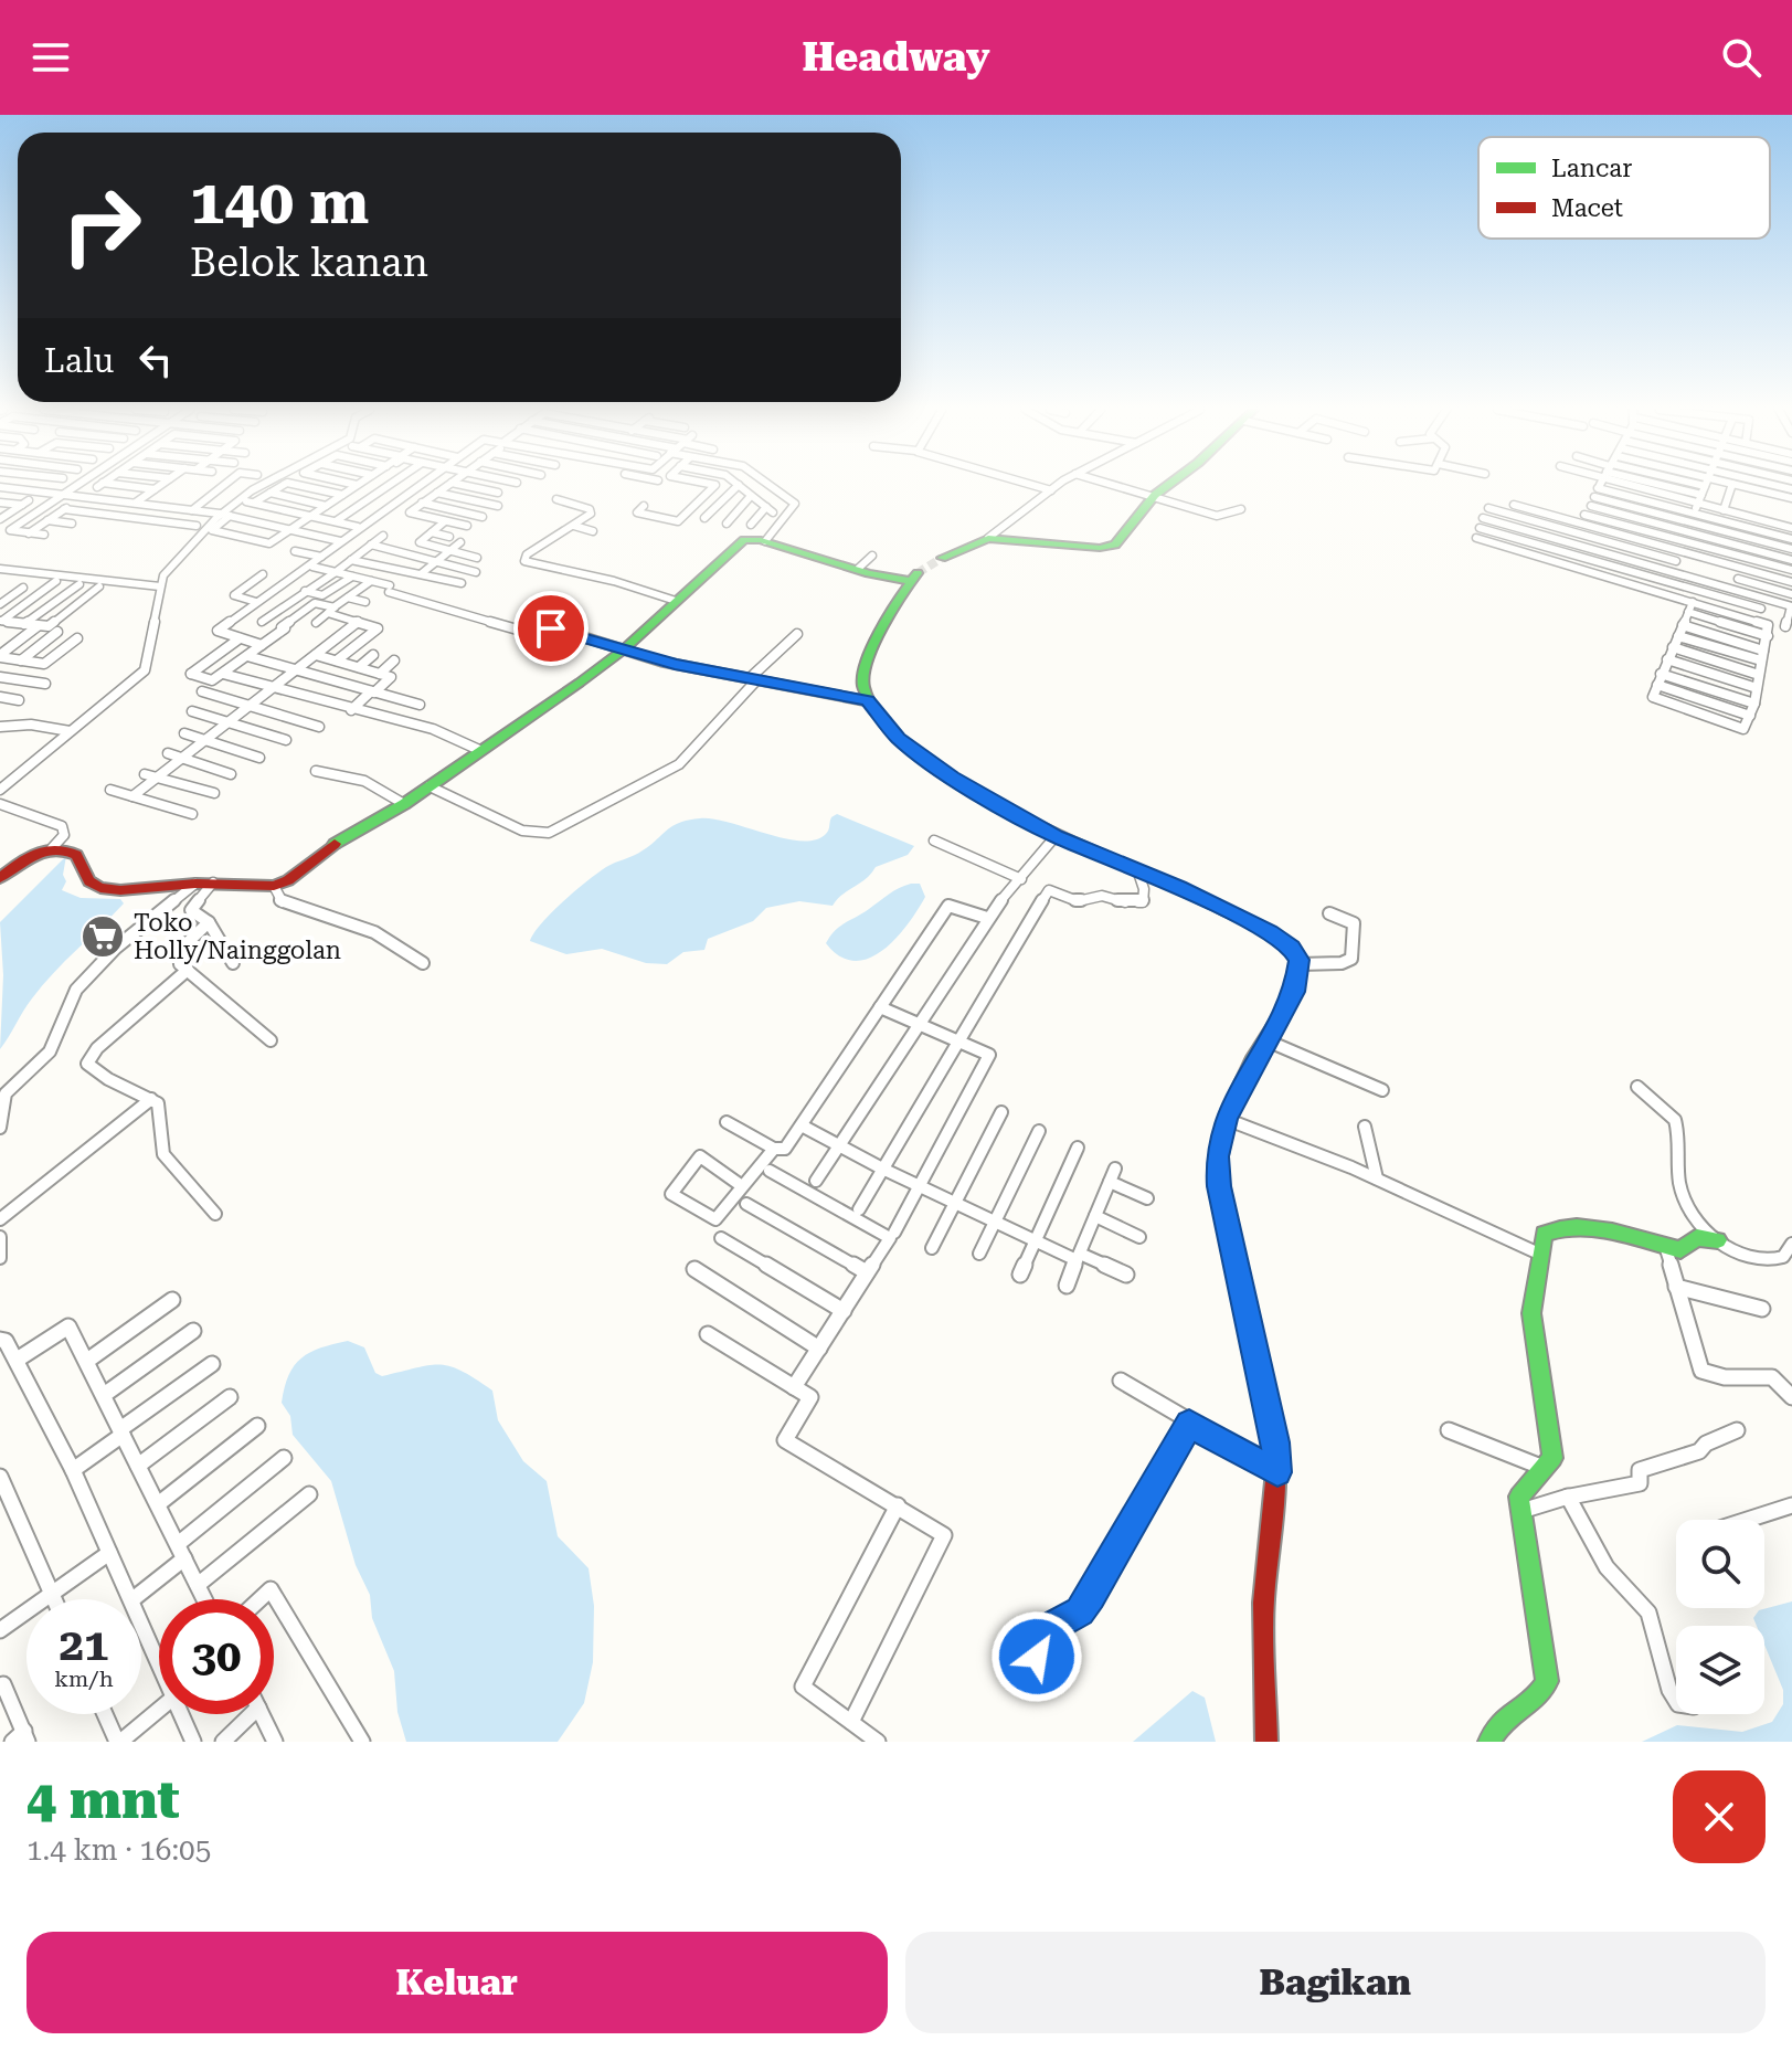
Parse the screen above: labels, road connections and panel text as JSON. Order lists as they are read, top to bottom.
{
  "places": {
    "supermarket": ["Toko Holly/Nainggolan"]
  },
  "legend": ["Lancar", "Macet"],
  "page": {
    "header": "Headway",
    "turn": ["140 m", "Belok kanan"],
    "then": "Lalu",
    "speed": "21 km/h",
    "limit": "30",
    "heading": ["4 mnt", "1.4 km · 16:05"],
    "buttons": ["Keluar", "Bagikan"]
  }
}
